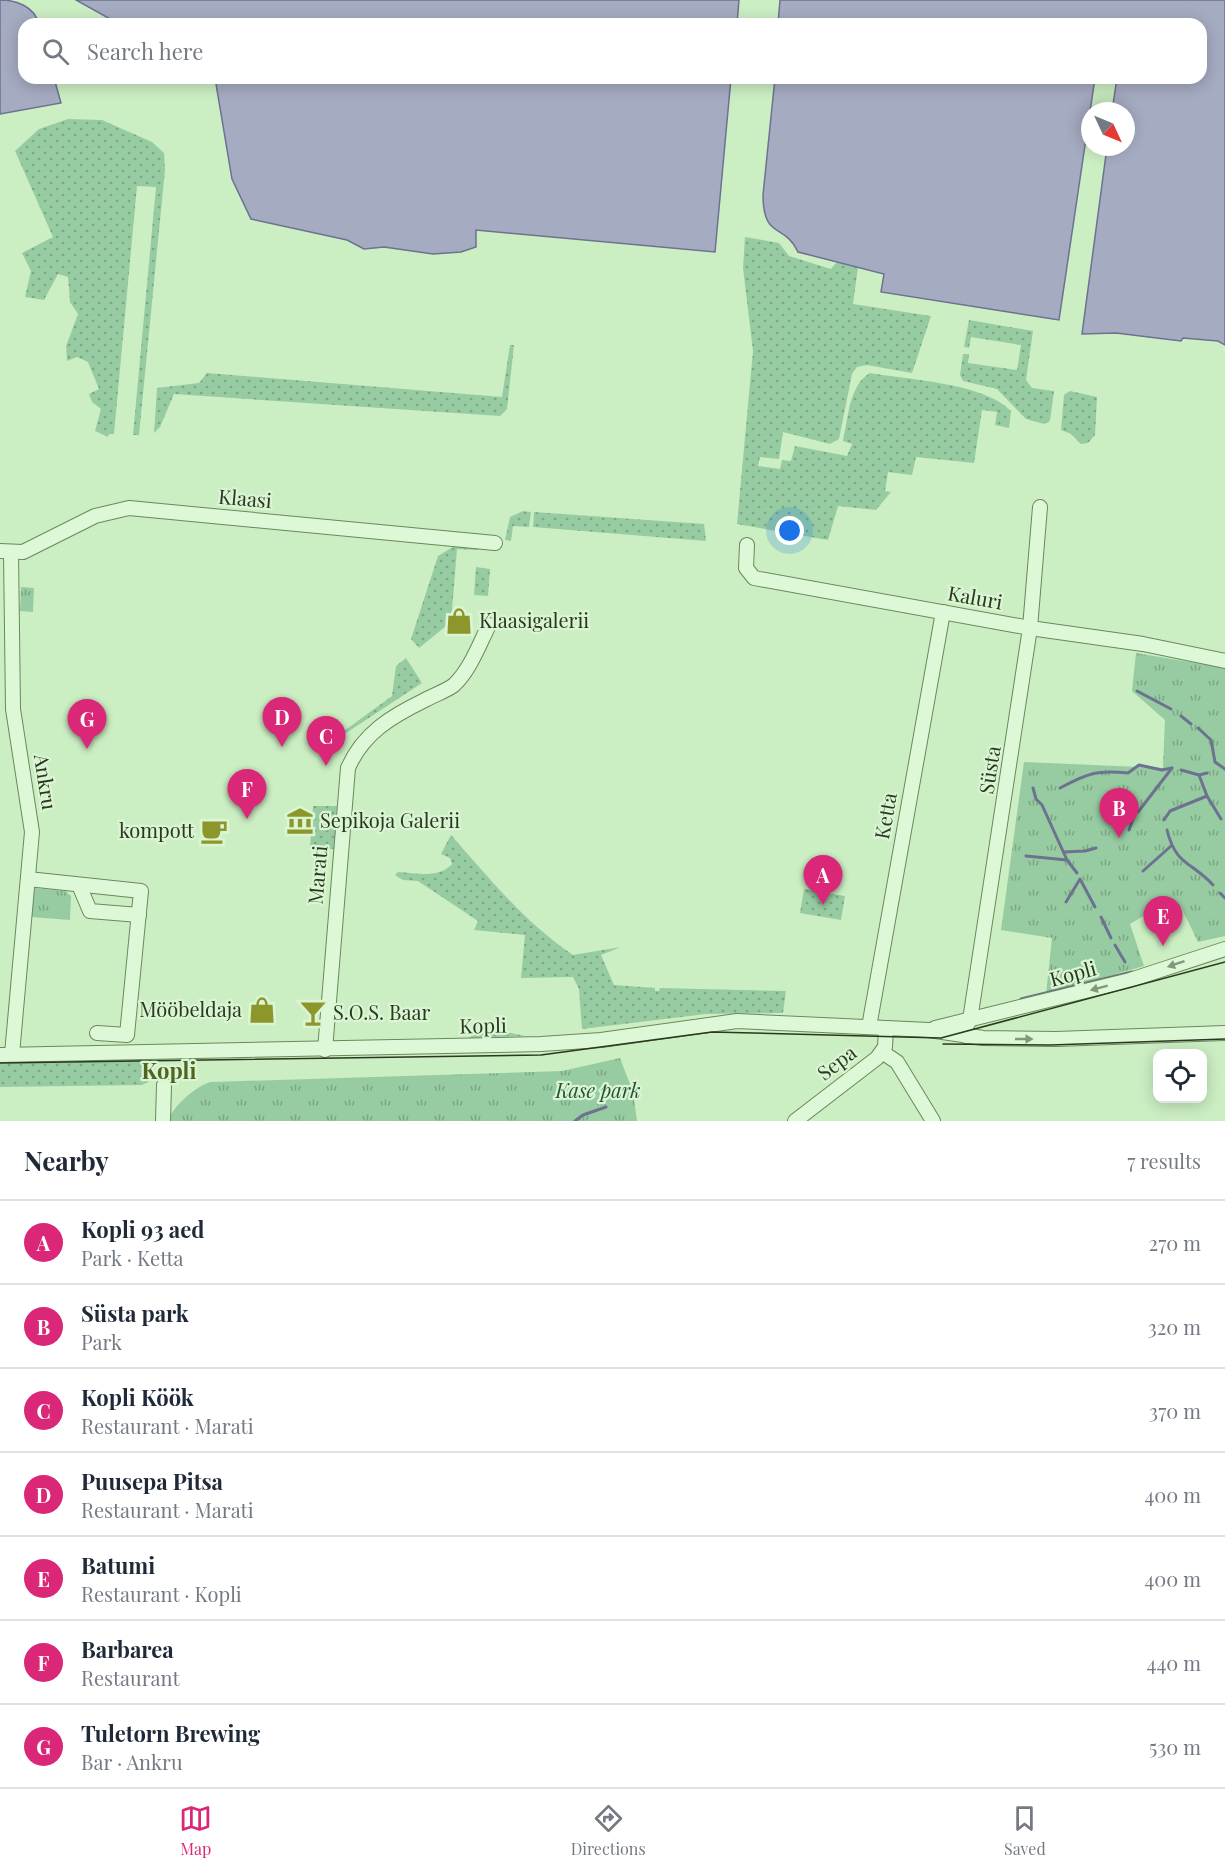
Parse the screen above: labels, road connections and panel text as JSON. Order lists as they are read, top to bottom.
{
  "streets": {
    "street": [
      "Klaasi",
      "Kaluri",
      "Süsta",
      "Ankru",
      "Ketta",
      "Marati",
      "Kopli",
      "Sepa"
    ]
  },
  "crossings": [
    ["Klaasi", "Ankru"],
    ["Kaluri", "Süsta"],
    ["Kaluri", "Ketta"],
    ["Süsta", "Kopli"],
    ["Ankru", "Kopli"],
    ["Ketta", "Kopli"],
    ["Marati", "Kopli"],
    ["Kopli", "Sepa"]
  ],
  "districts": ["Kopli"],
  "parks": ["Kase park"],
  "places": {
    "shop": ["Klaasigalerii", "Mööbeldaja"],
    "museum": ["Sepikoja Galerii"],
    "cafe": ["kompott"],
    "bar": ["S.O.S. Baar"]
  },
  "north": "bottom right",
  "page": {
    "search": "Search here",
    "pins": [
      "D",
      "G",
      "C",
      "F",
      "B",
      "A",
      "E"
    ],
    "heading": ["Nearby", "7 results"],
    "list": [
      {
        "mark": "A",
        "name": "Kopli 93 aed",
        "note": "Park · Ketta",
        "value": "270 m"
      },
      {
        "mark": "B",
        "name": "Süsta park",
        "note": "Park",
        "value": "320 m"
      },
      {
        "mark": "C",
        "name": "Kopli Köök",
        "note": "Restaurant · Marati",
        "value": "370 m"
      },
      {
        "mark": "D",
        "name": "Puusepa Pitsa",
        "note": "Restaurant · Marati",
        "value": "400 m"
      },
      {
        "mark": "E",
        "name": "Batumi",
        "note": "Restaurant · Kopli",
        "value": "400 m"
      },
      {
        "mark": "F",
        "name": "Barbarea",
        "note": "Restaurant",
        "value": "440 m"
      },
      {
        "mark": "G",
        "name": "Tuletorn Brewing",
        "note": "Bar · Ankru",
        "value": "530 m"
      }
    ],
    "nav": ["Map", "Directions", "Saved"]
  }
}
